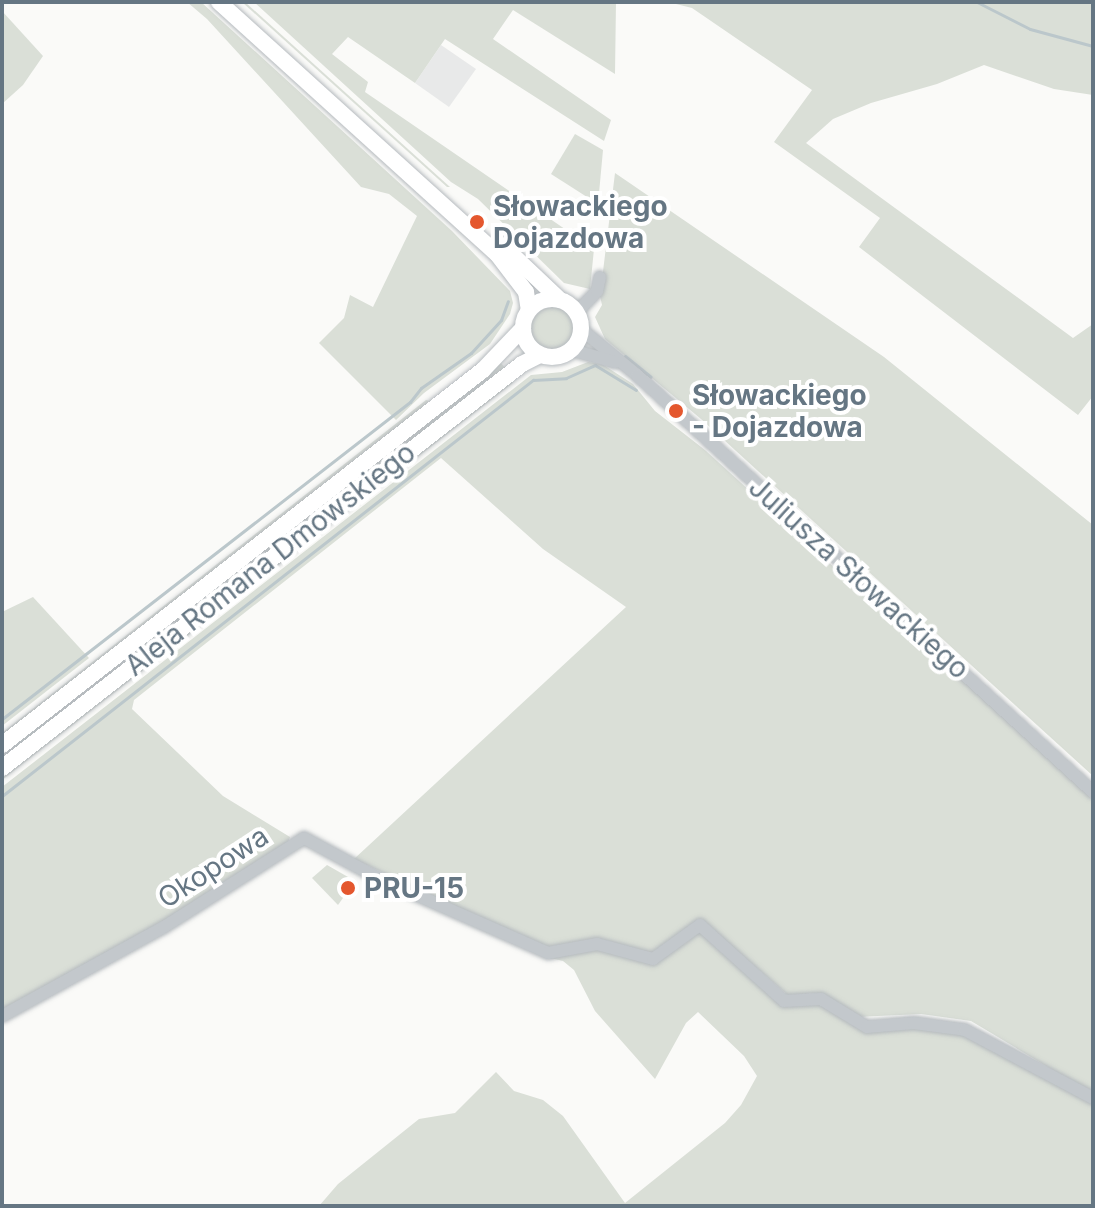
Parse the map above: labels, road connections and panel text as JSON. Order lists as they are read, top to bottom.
{
  "streets": {
    "main road": ["Aleja Romana Dmowskiego"],
    "street": ["Juliusza Słowackiego", "Okopowa"]
  },
  "crossings": [
    ["Aleja Romana Dmowskiego", "Juliusza Słowackiego"]
  ],
  "places": ["Słowackiego Dojazdowa", "Słowackiego - Dojazdowa", "PRU-15"]
}
